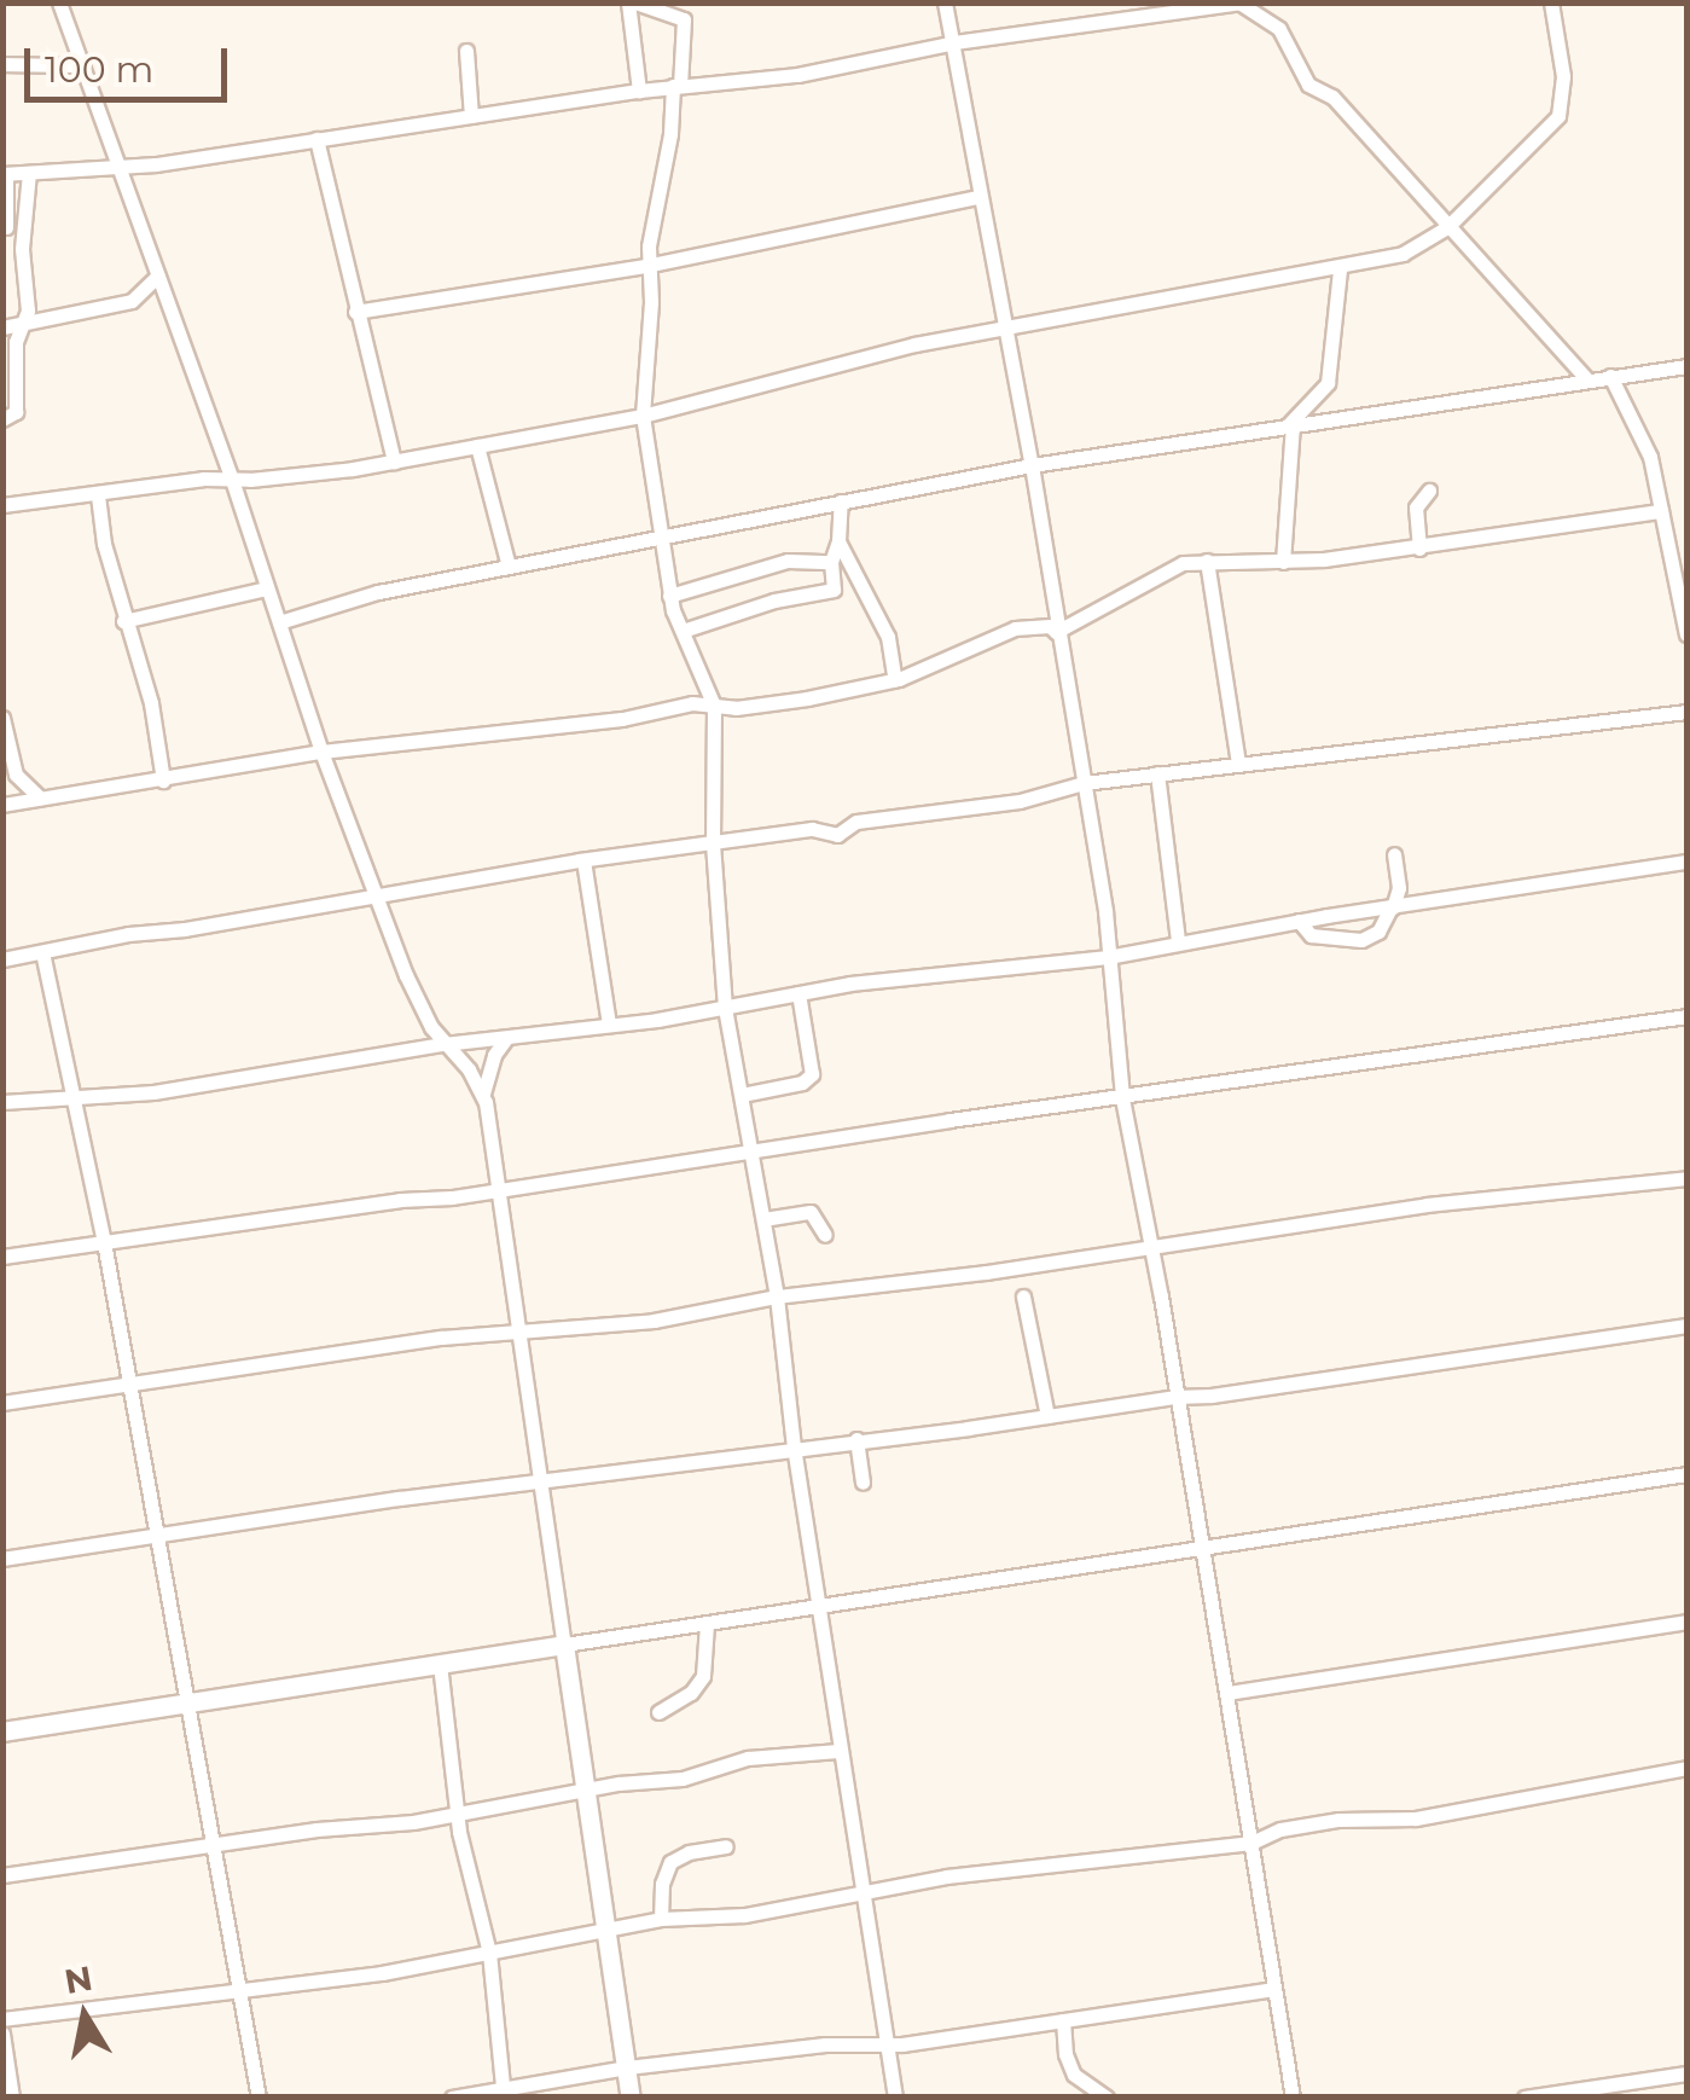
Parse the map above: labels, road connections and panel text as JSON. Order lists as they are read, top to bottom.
{
  "scale_bar": "100 m",
  "north": "top"
}
